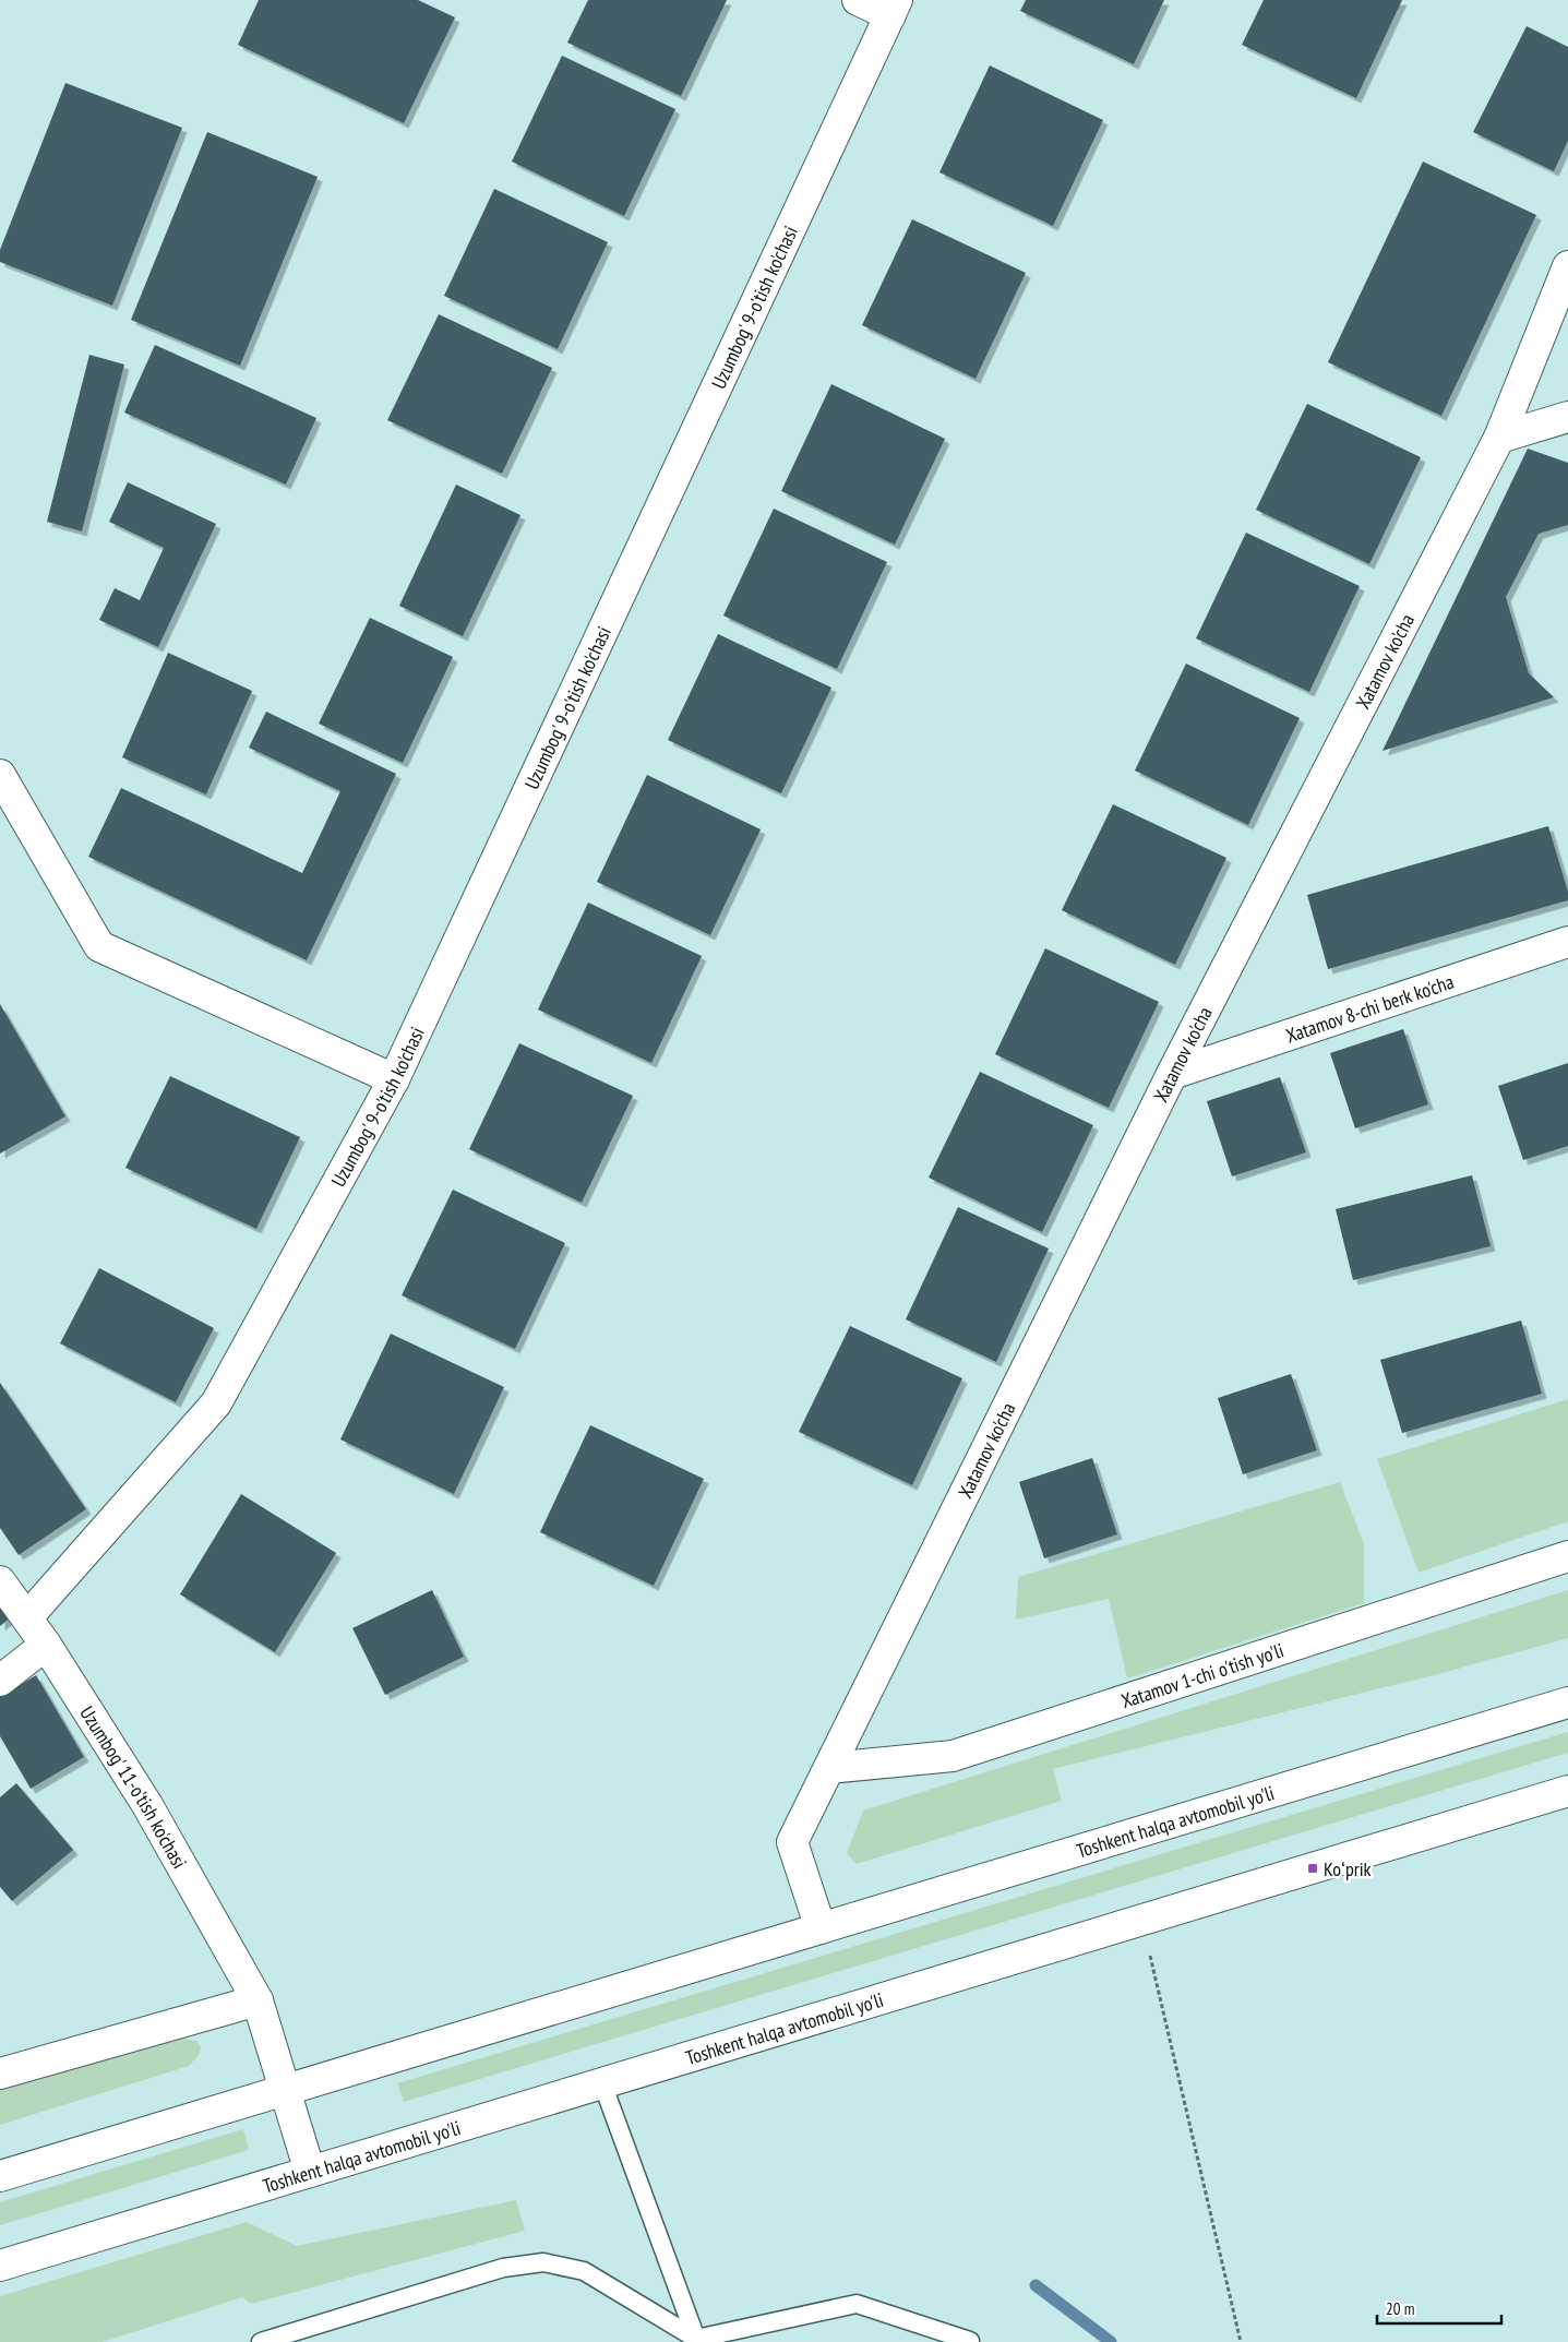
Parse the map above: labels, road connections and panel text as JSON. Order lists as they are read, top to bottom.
{
  "streets": {
    "main road": [
      "Uzumbog' 9-o'tish ko'chasi",
      "Xatamov ko'cha",
      "Xatamov 8-chi berk ko'cha",
      "Xatamov 1-chi o'tish yo'li",
      "Uzumbog' 11-o'tish ko'chasi",
      "Toshkent halqa avtomobil yo'li"
    ]
  },
  "crossings": [
    ["Uzumbog' 9-o'tish ko'chasi", "Uzumbog' 11-o'tish ko'chasi"],
    ["Xatamov ko'cha", "Xatamov 8-chi berk ko'cha"],
    ["Xatamov ko'cha", "Xatamov 1-chi o'tish yo'li"],
    ["Xatamov ko'cha", "Toshkent halqa avtomobil yo'li"],
    ["Uzumbog' 11-o'tish ko'chasi", "Toshkent halqa avtomobil yo'li"]
  ],
  "places": {
    "transit": ["Koʻprik"]
  },
  "scale_bar": "20 m"
}
